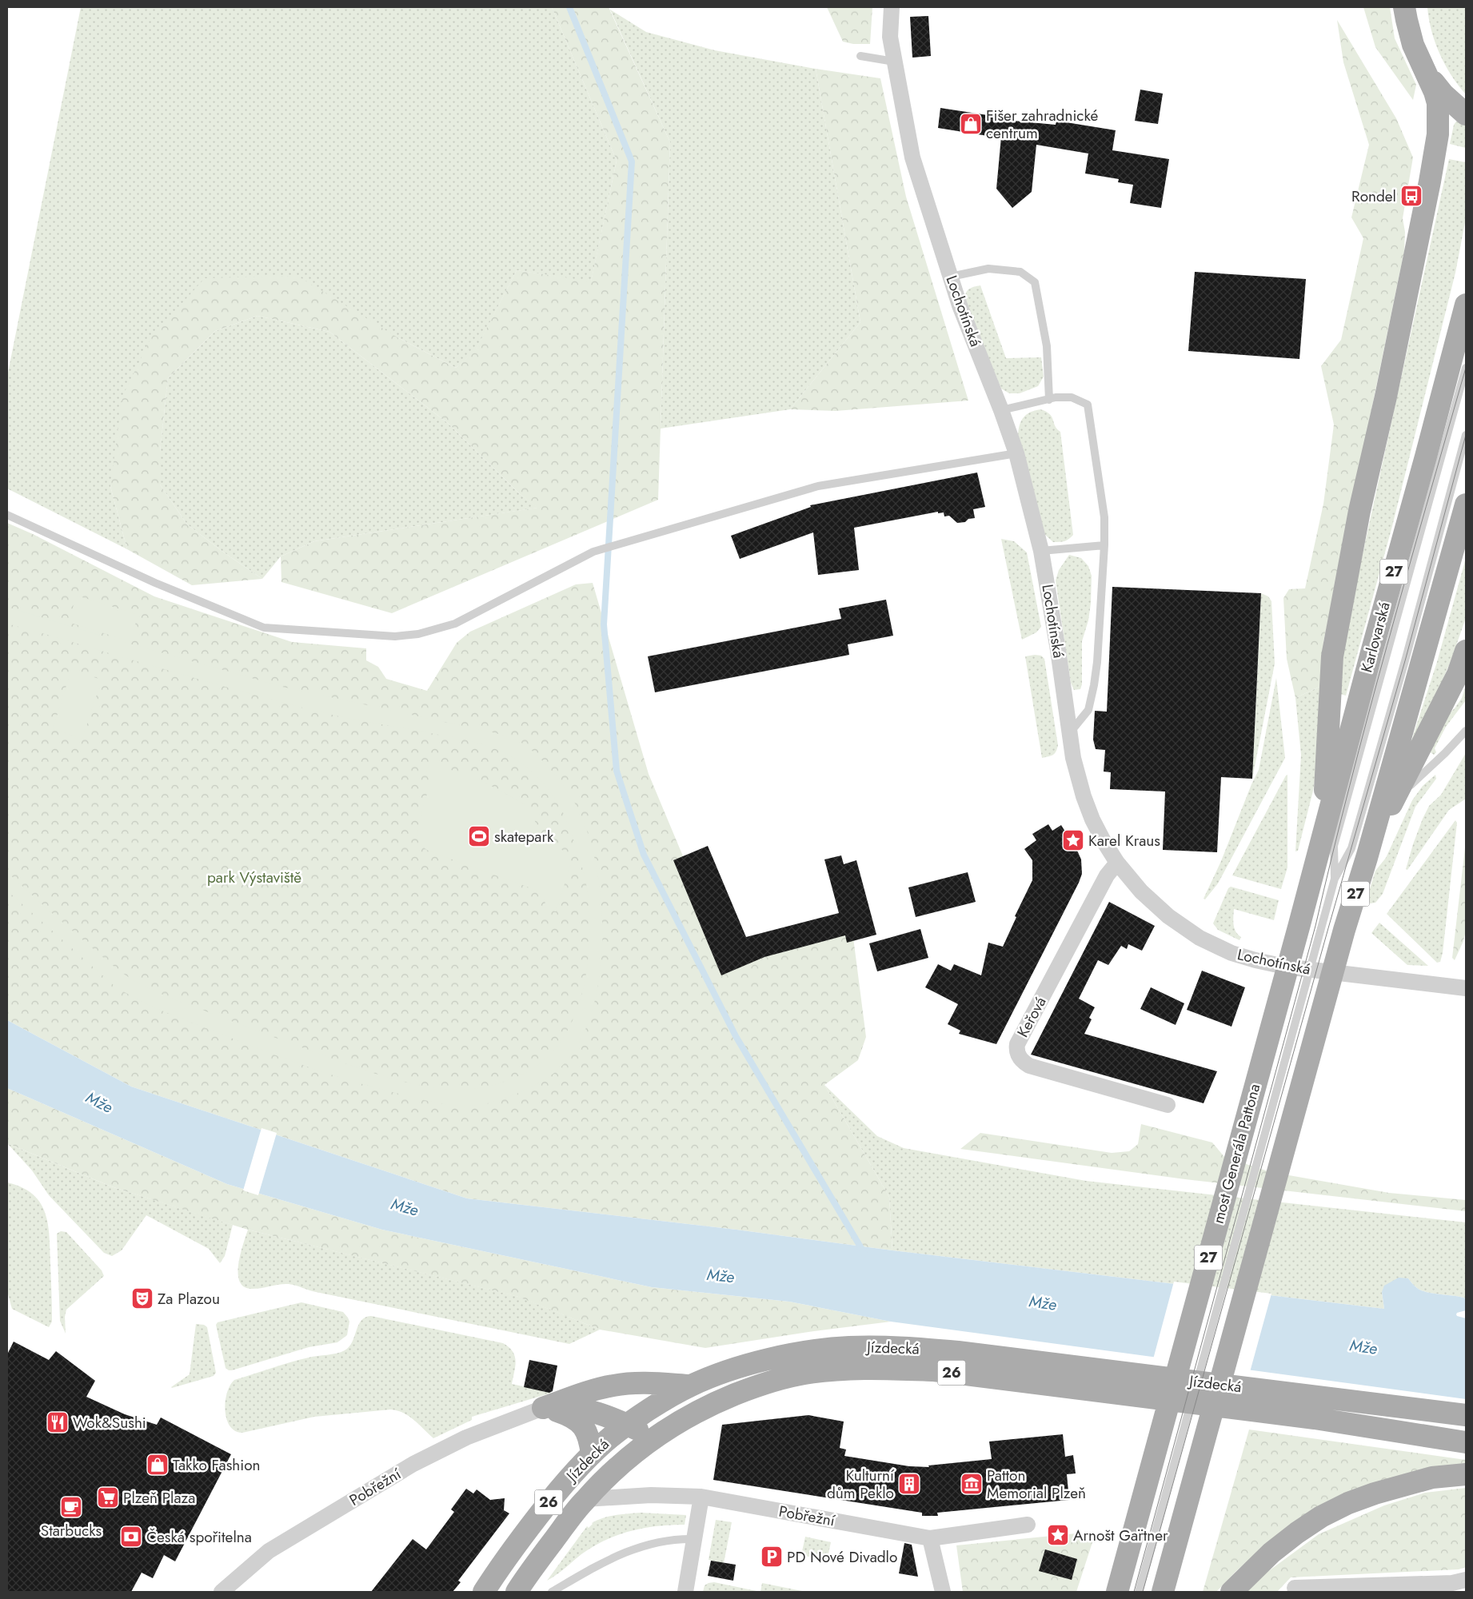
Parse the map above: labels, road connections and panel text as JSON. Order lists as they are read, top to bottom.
{
  "streets": {
    "main road": [
      "27",
      "Karlovarská",
      "most Generála Pattona",
      "Jízdecká",
      "26"
    ],
    "street": ["Lochotínská", "Keřová", "Pobřežní"]
  },
  "crossings": [
    ["Lochotínská", "Keřová"],
    ["Karlovarská", "most Generála Pattona"],
    ["Jízdecká", "Pobřežní"]
  ],
  "water": ["Mže"],
  "parks": ["park Výstaviště"],
  "places": {
    "shop": ["Fišer zahradnické centrum", "Takko Fashion"],
    "bus stop": ["Rondel"],
    "sports": ["skatepark"],
    "place": ["Karel Kraus", "Arnošt Gӓrtner"],
    "theatre": ["Za Plazou"],
    "restaurant": ["Wok&Sushi"],
    "building": ["Kulturní dům Peklo"],
    "museum": ["Patton Memorial Plzeň"],
    "supermarket": ["Plzeň Plaza"],
    "cafe": ["Starbucks"],
    "bank": ["Česká spořitelna"],
    "parking": ["PD Nové Divadlo"]
  }
}
